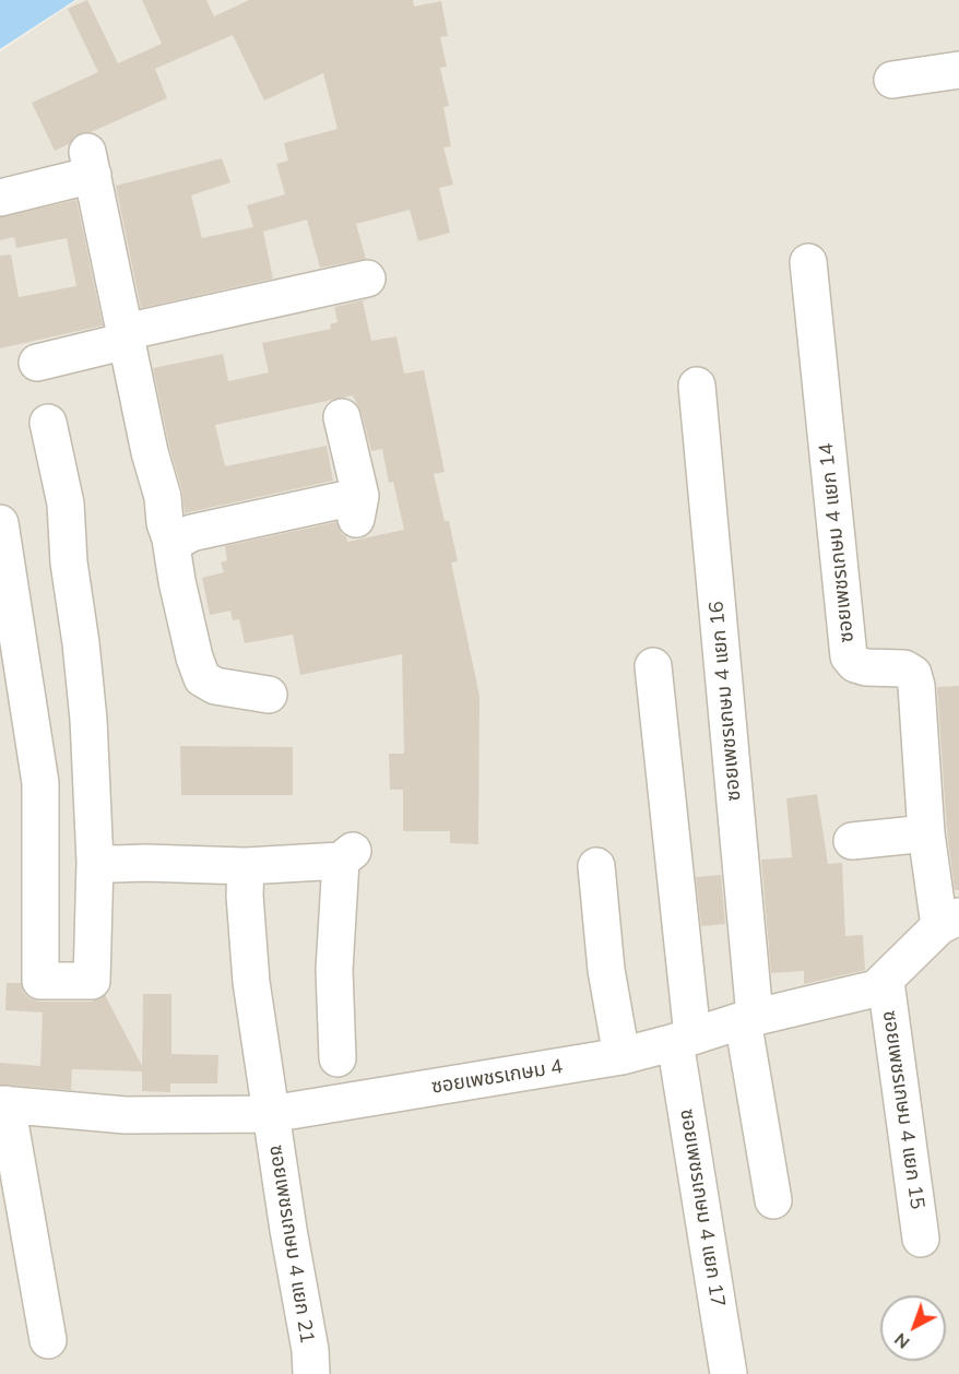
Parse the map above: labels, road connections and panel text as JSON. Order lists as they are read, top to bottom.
{
  "streets": {
    "street": [
      "ซอยเพชรเกษม 4 แยก 14",
      "ซอยเพชรเกษม 4 แยก 16",
      "ซอยเพชรเกษม 4",
      "ซอยเพชรเกษม 4 แยก 15",
      "ซอยเพชรเกษม 4 แยก 17",
      "ซอยเพชรเกษม 4 แยก 21"
    ]
  },
  "crossings": [
    ["ซอยเพชรเกษม 4 แยก 14", "ซอยเพชรเกษม 4"],
    ["ซอยเพชรเกษม 4 แยก 16", "ซอยเพชรเกษม 4"],
    ["ซอยเพชรเกษม 4", "ซอยเพชรเกษม 4 แยก 15"],
    ["ซอยเพชรเกษม 4", "ซอยเพชรเกษม 4 แยก 17"],
    ["ซอยเพชรเกษม 4", "ซอยเพชรเกษม 4 แยก 21"]
  ],
  "north": "bottom left"
}
